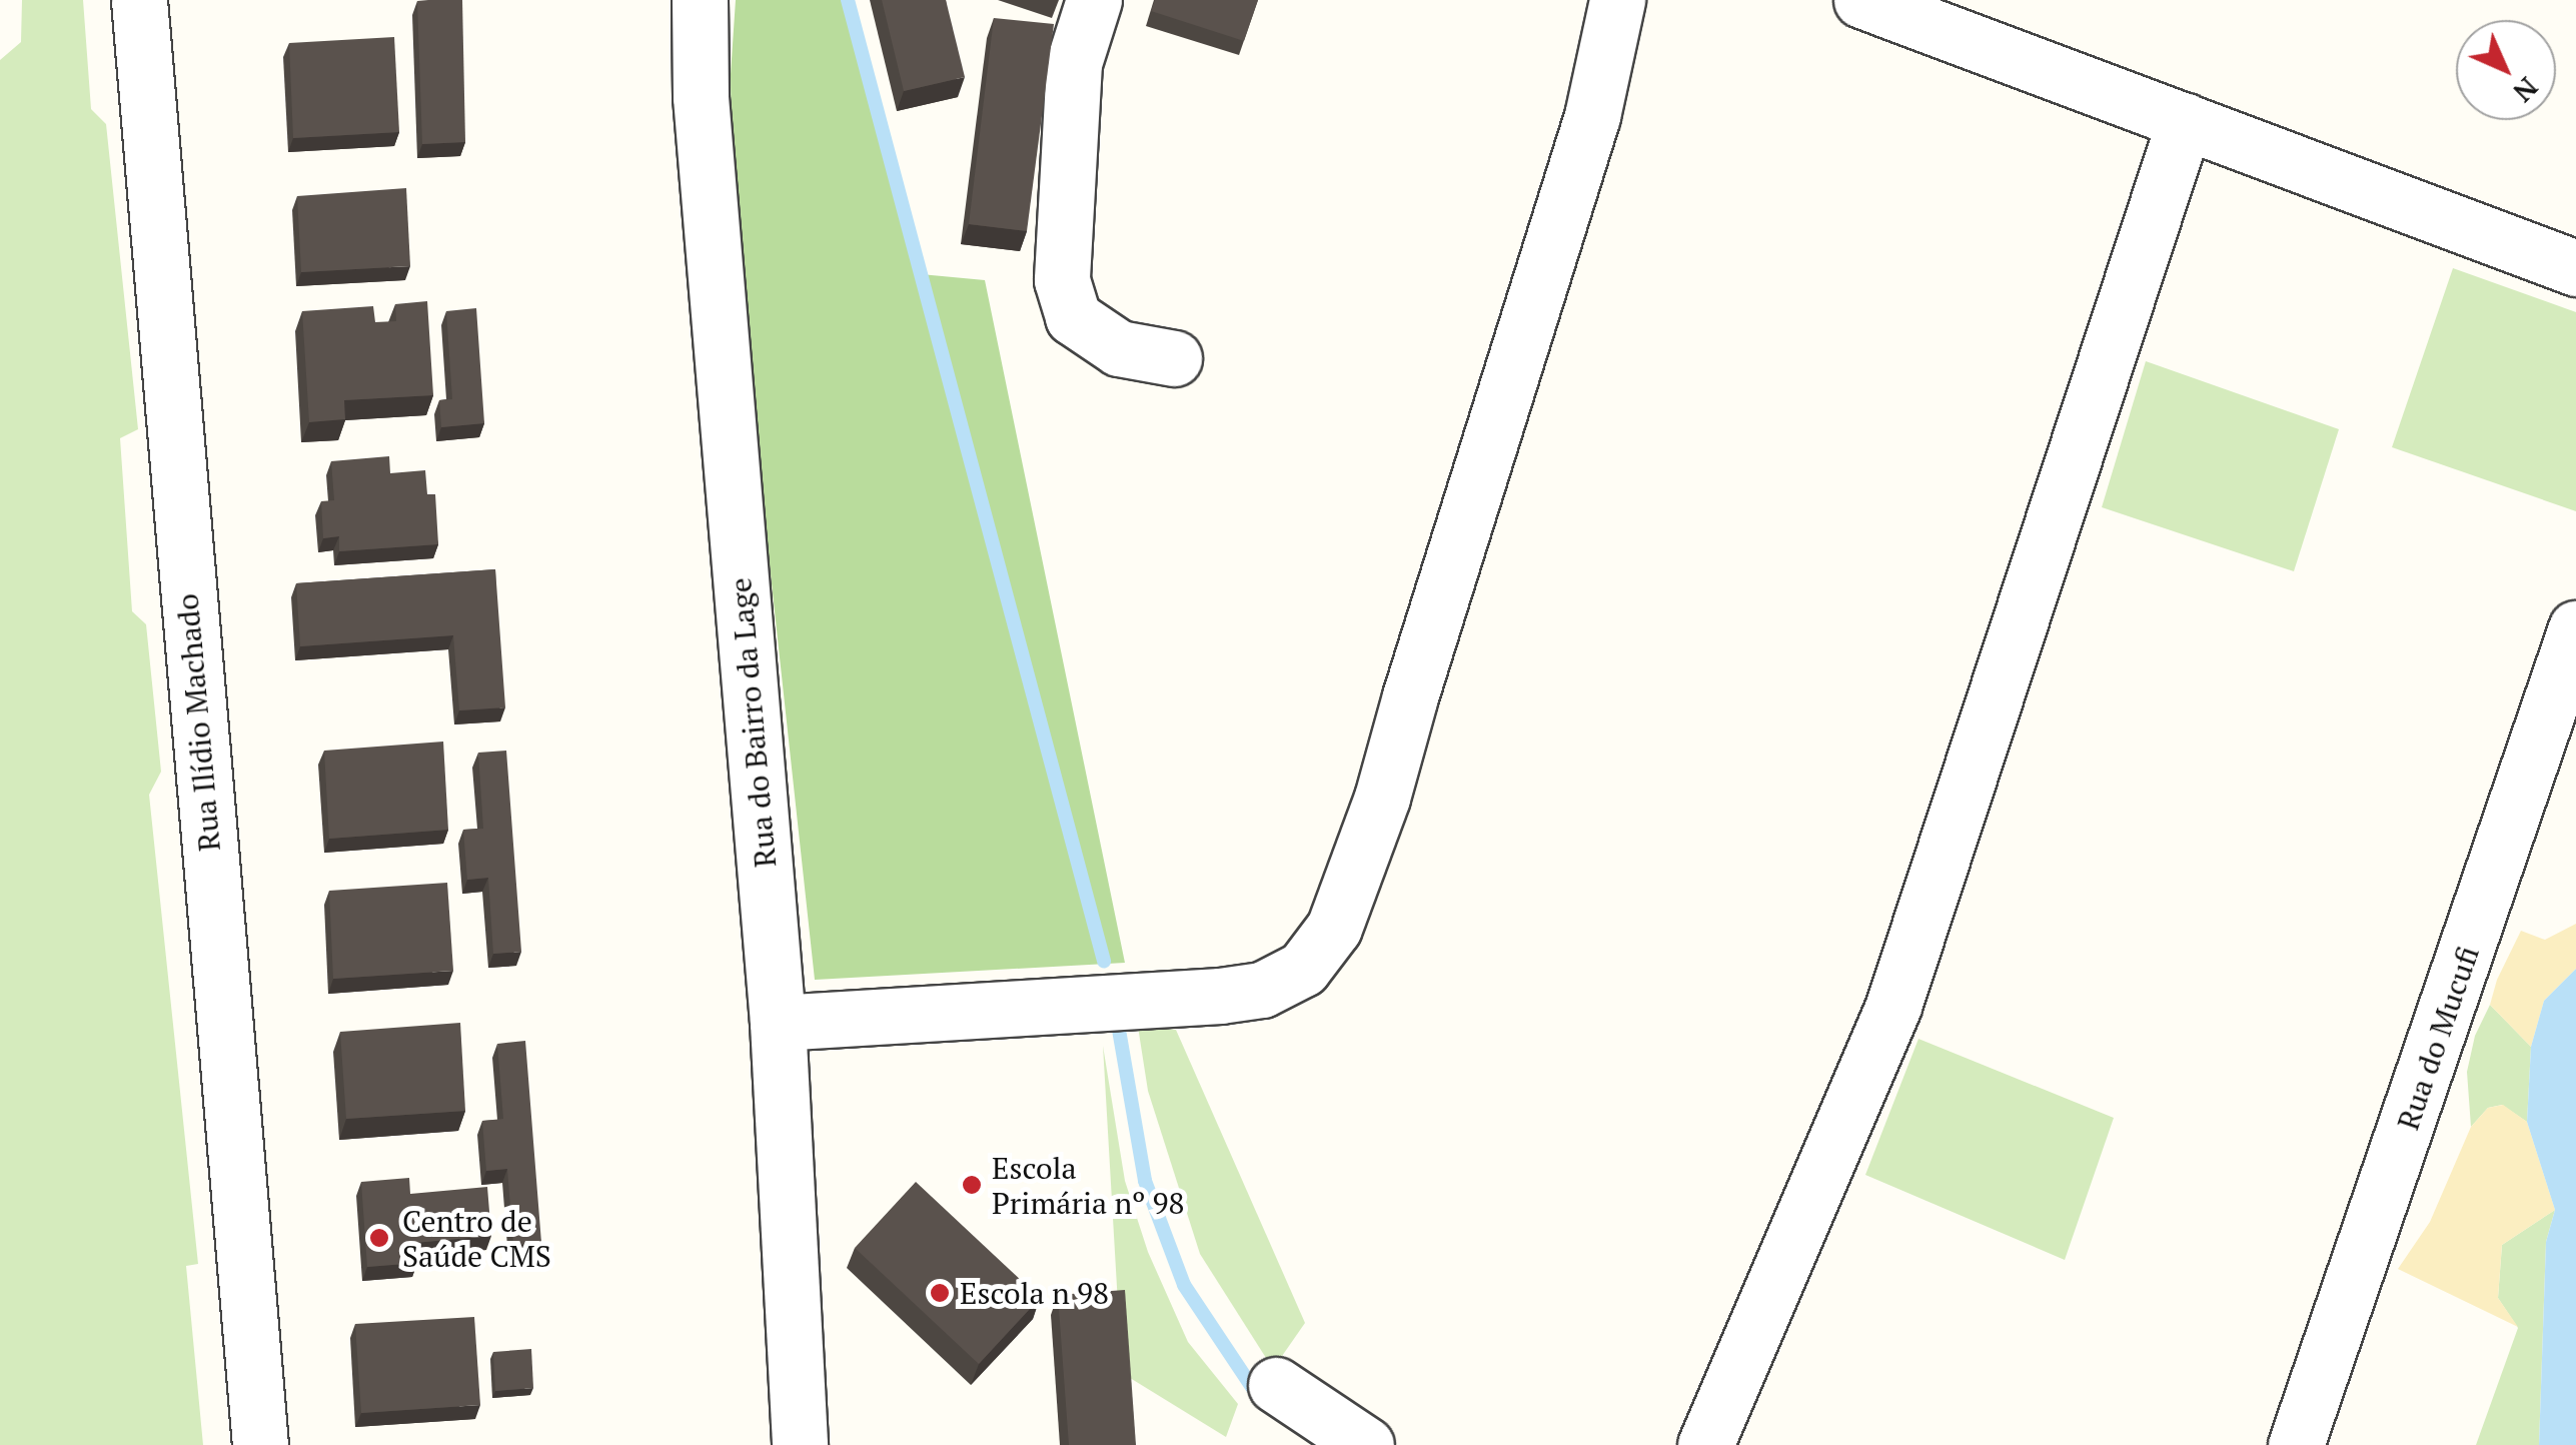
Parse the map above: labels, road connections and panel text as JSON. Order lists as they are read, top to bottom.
{
  "streets": {
    "street": ["Rua Ilídio Machado", "Rua do Bairro da Lage", "Rua do Mucufi"]
  },
  "places": ["Escola Primária nº 98", "Centro de Saúde CMS", "Escola n 98"],
  "north": "bottom right"
}
